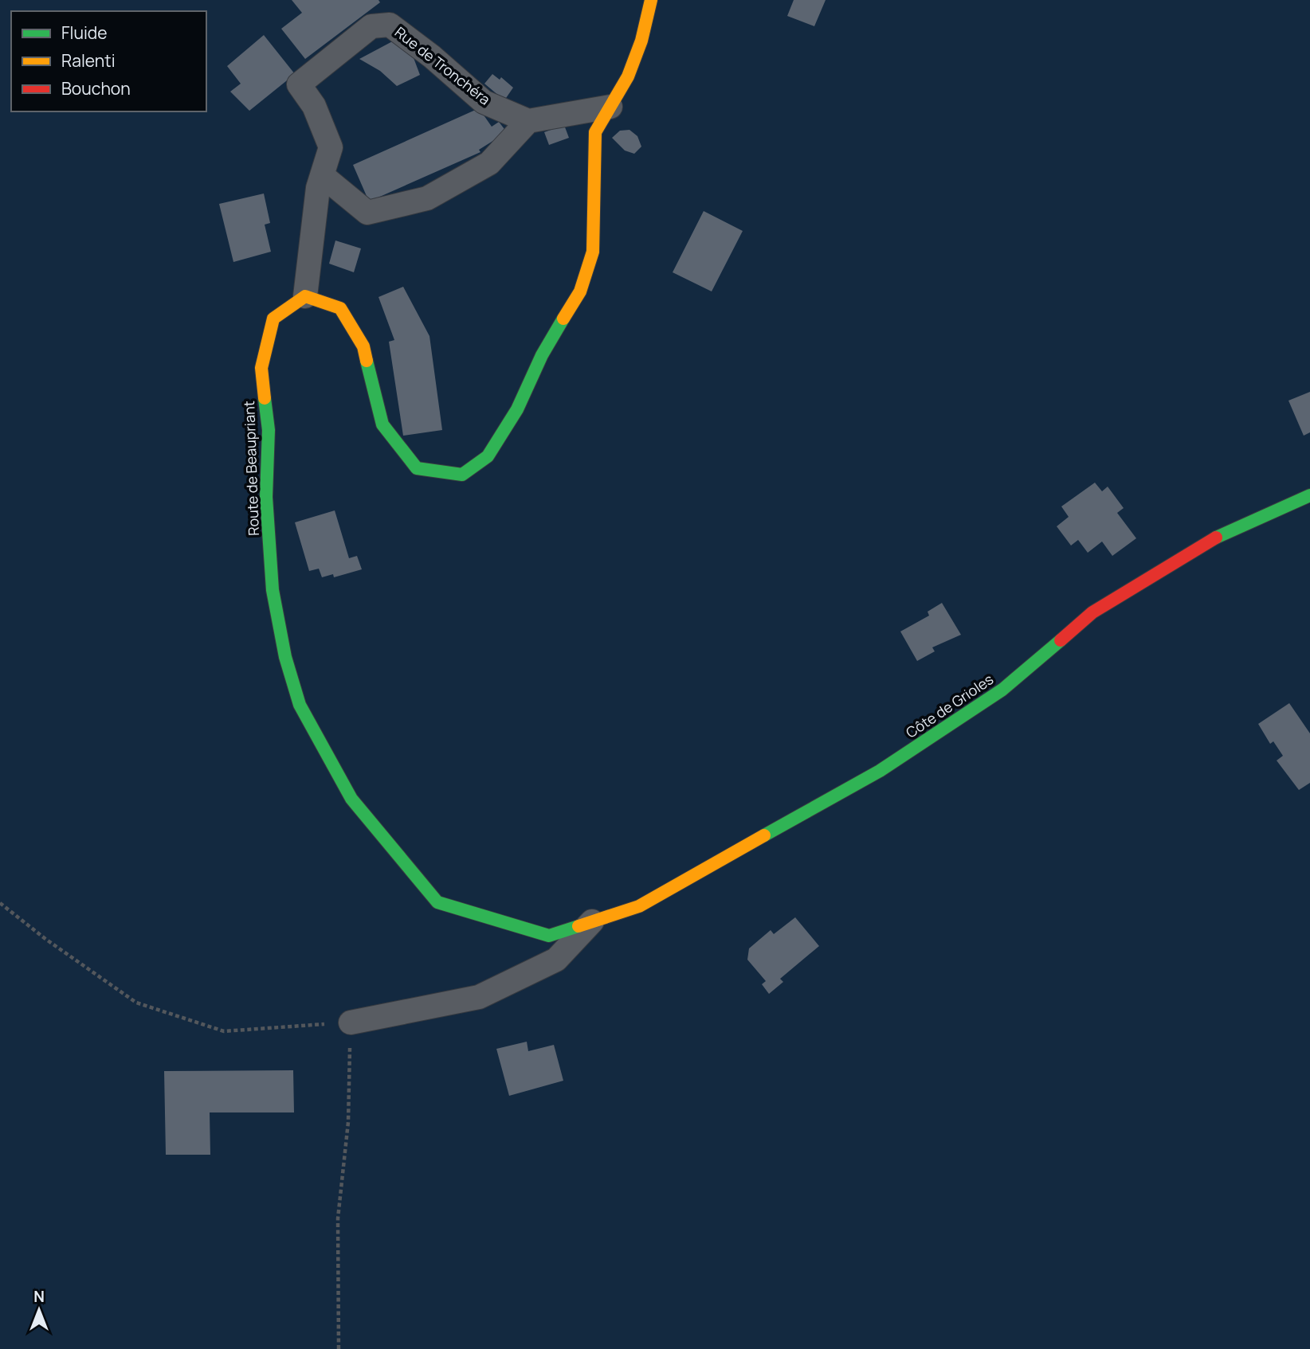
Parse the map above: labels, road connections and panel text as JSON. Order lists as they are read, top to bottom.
{
  "streets": {
    "street": ["Rue de Tronchéra", "Route de Beaupriant", "Côte de Grioles"]
  },
  "crossings": [
    ["Route de Beaupriant", "Côte de Grioles"]
  ],
  "legend": ["Fluide", "Ralenti", "Bouchon"],
  "north": "top"
}
